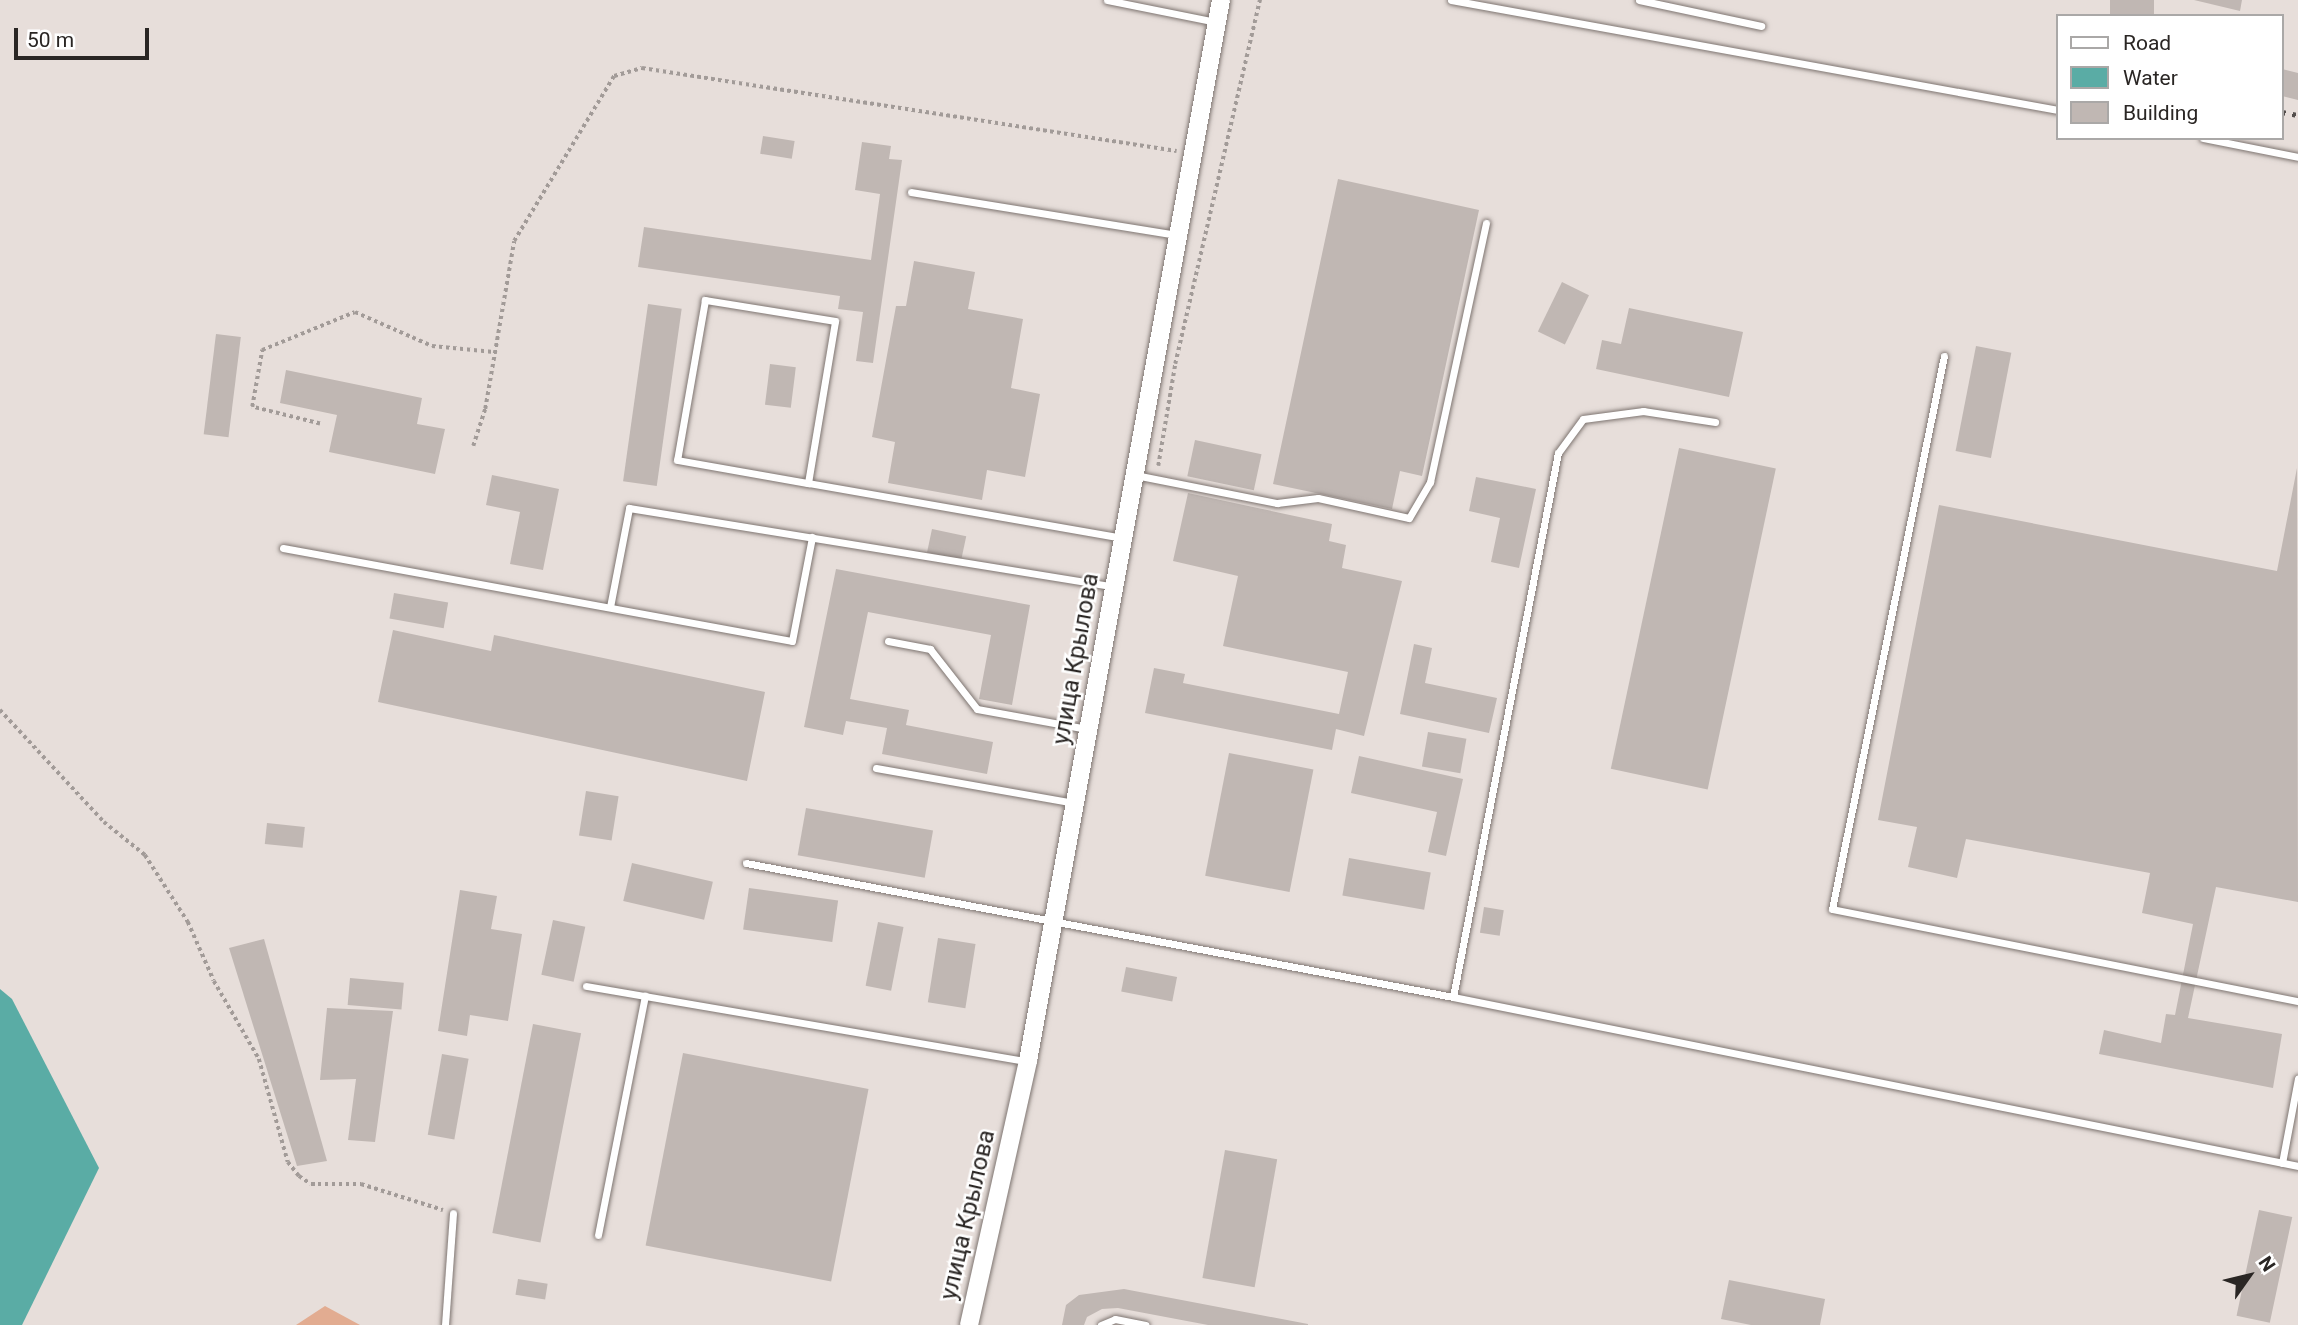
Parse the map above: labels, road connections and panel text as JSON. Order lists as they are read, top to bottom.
{
  "streets": {
    "street": ["улица Крылова"]
  },
  "legend": ["Road", "Water", "Building"],
  "scale_bar": "50 m",
  "north": "top right"
}
